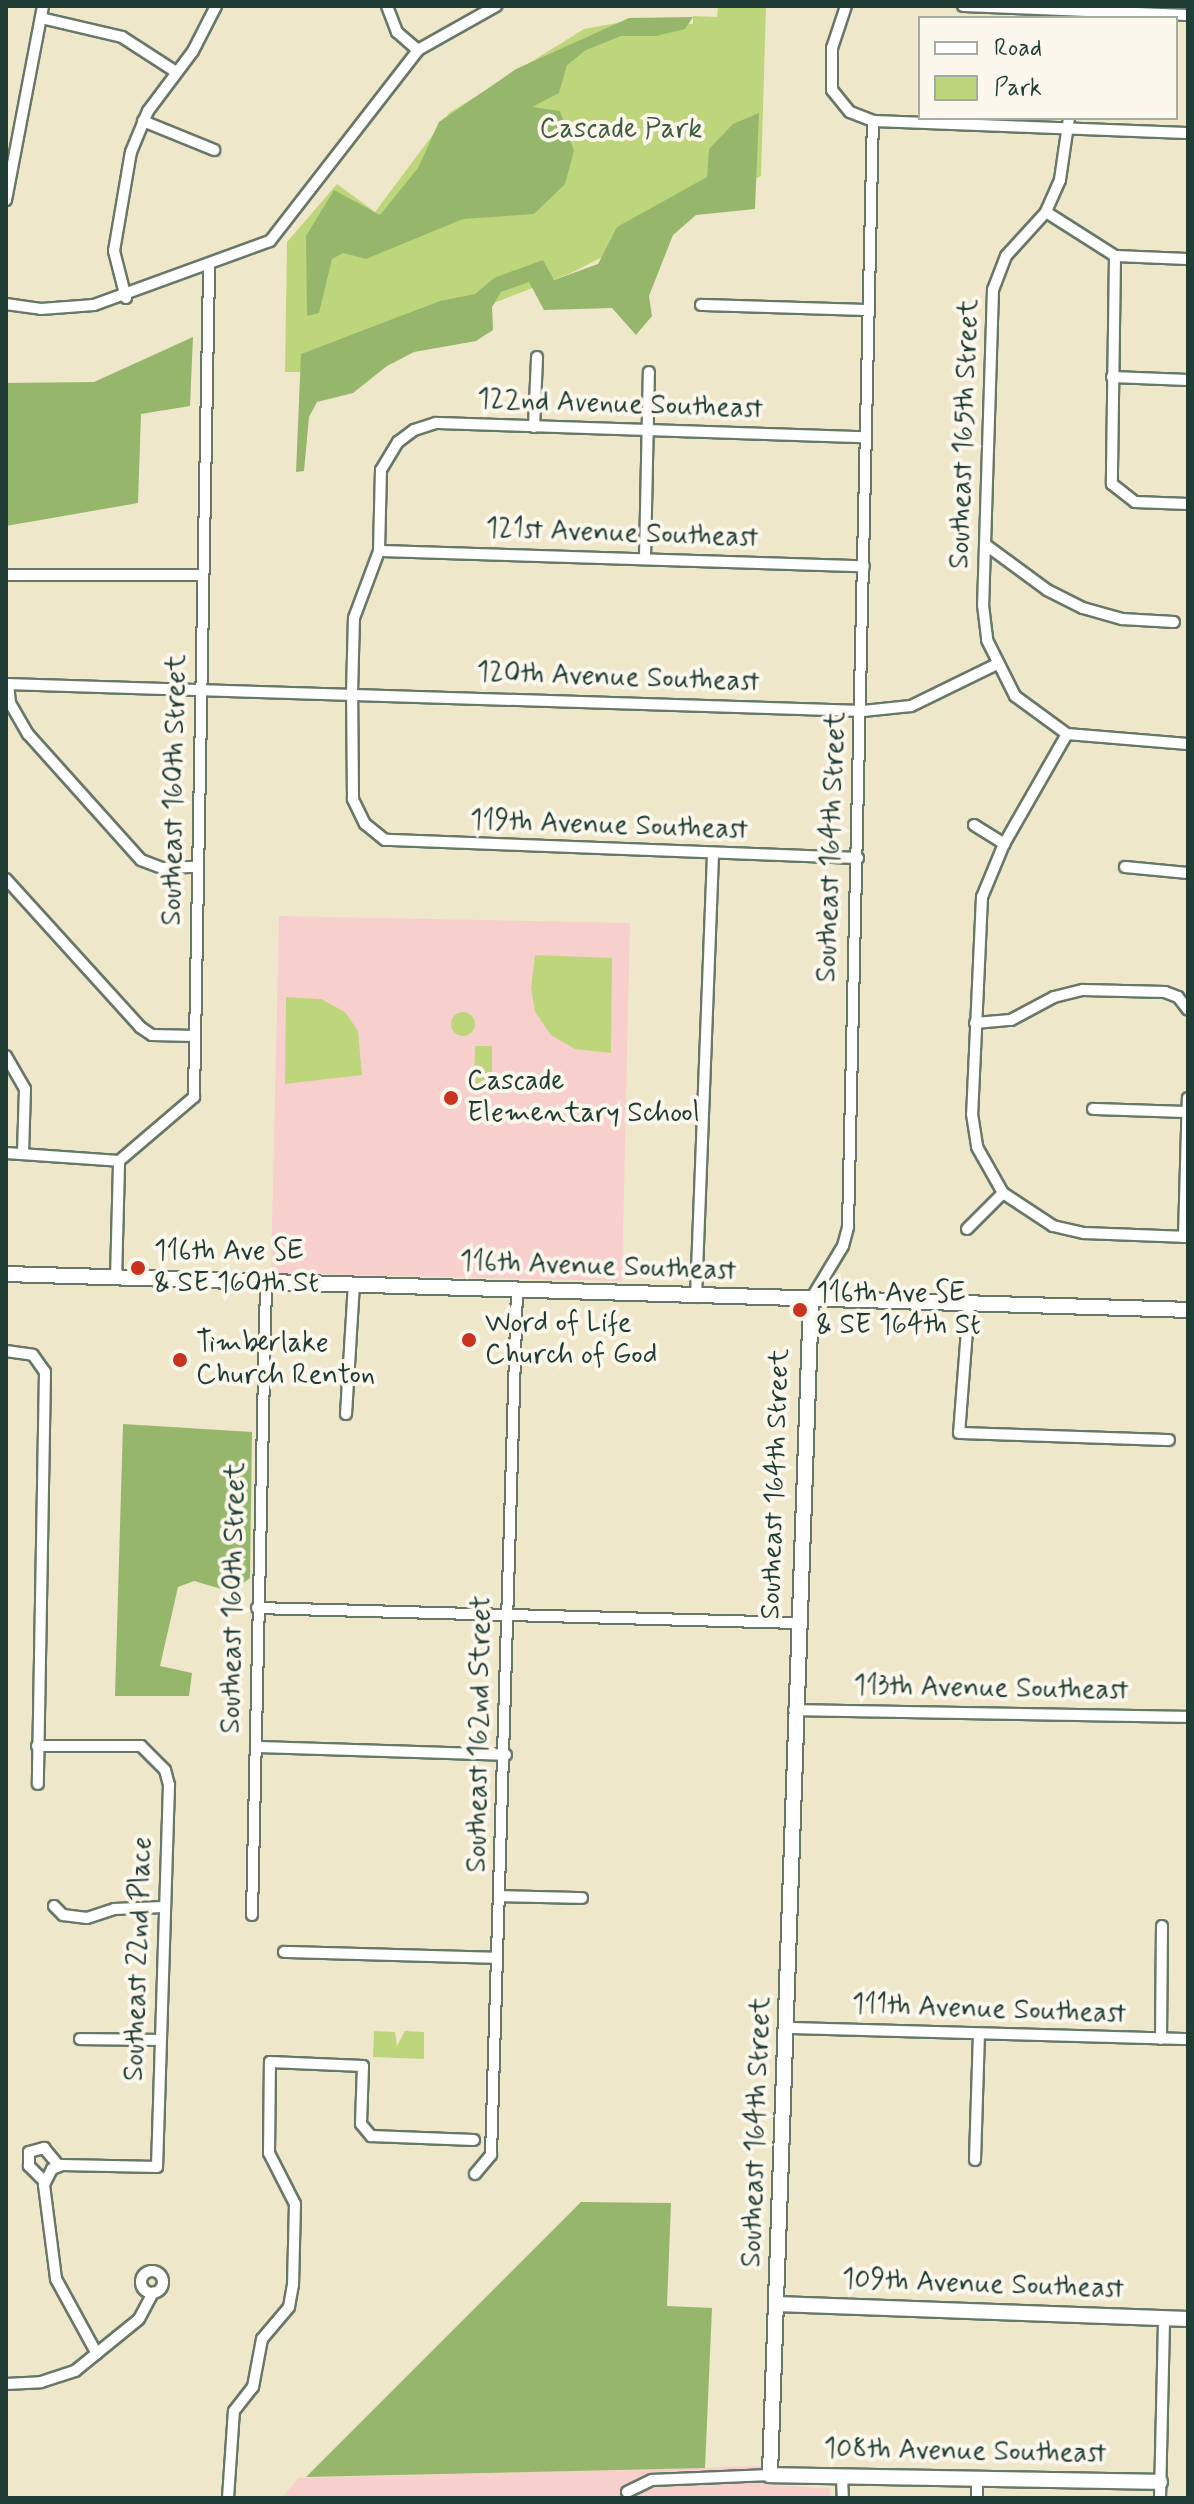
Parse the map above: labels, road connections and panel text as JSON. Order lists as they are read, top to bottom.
{
  "streets": {
    "street": [
      "122nd Avenue Southeast",
      "Southeast 165th Street",
      "121st Avenue Southeast",
      "120th Avenue Southeast",
      "Southeast 160th Street",
      "119th Avenue Southeast",
      "Southeast 164th Street",
      "116th Avenue Southeast",
      "113th Avenue Southeast",
      "Southeast 162nd Street",
      "Southeast 22nd Place",
      "111th Avenue Southeast",
      "109th Avenue Southeast",
      "108th Avenue Southeast"
    ]
  },
  "crossings": [
    ["122nd Avenue Southeast", "121st Avenue Southeast"],
    ["122nd Avenue Southeast", "Southeast 164th Street"],
    ["Southeast 165th Street", "120th Avenue Southeast"],
    ["121st Avenue Southeast", "Southeast 164th Street"],
    ["120th Avenue Southeast", "Southeast 160th Street"],
    ["120th Avenue Southeast", "119th Avenue Southeast"],
    ["120th Avenue Southeast", "Southeast 164th Street"],
    ["Southeast 160th Street", "116th Avenue Southeast"],
    ["119th Avenue Southeast", "Southeast 164th Street"],
    ["Southeast 164th Street", "116th Avenue Southeast"],
    ["Southeast 164th Street", "113th Avenue Southeast"],
    ["Southeast 164th Street", "111th Avenue Southeast"],
    ["Southeast 164th Street", "109th Avenue Southeast"],
    ["Southeast 164th Street", "108th Avenue Southeast"],
    ["116th Avenue Southeast", "Southeast 162nd Street"]
  ],
  "parks": ["Cascade Park"],
  "places": [
    "Cascade Elementary School",
    "116th Ave SE & SE 160th St",
    "116th Ave SE & SE 164th St",
    "Word of Life Church of God",
    "Timberlake Church Renton"
  ],
  "legend": ["Road", "Park"]
}
